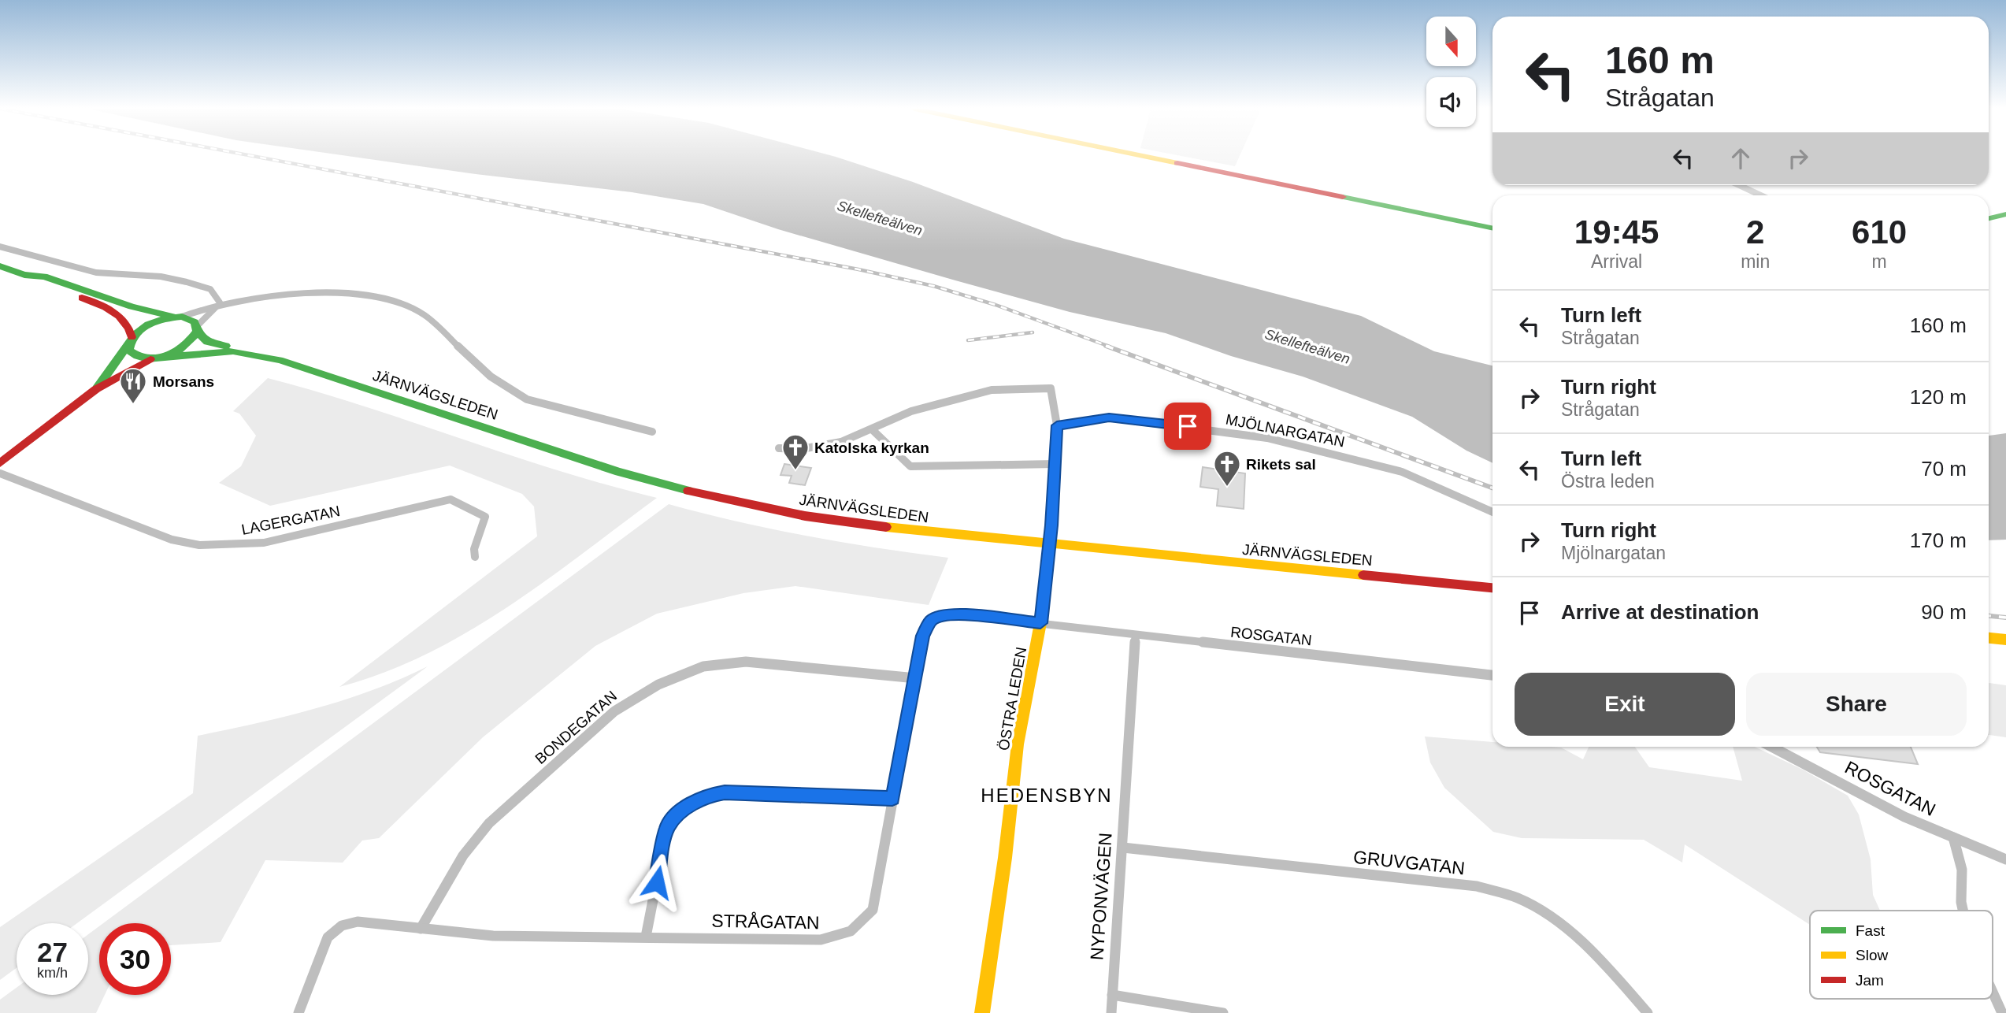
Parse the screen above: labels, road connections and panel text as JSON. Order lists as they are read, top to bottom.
{
  "streets": {
    "main road": ["JÄRNVÄGSLEDEN", "ÖSTRA LEDEN"],
    "street": [
      "MJÖLNARGATAN",
      "LAGERGATAN",
      "ROSGATAN",
      "BONDEGATAN",
      "GRUVGATAN",
      "NYPONVÄGEN",
      "STRÅGATAN"
    ]
  },
  "crossings": [
    ["JÄRNVÄGSLEDEN", "ÖSTRA LEDEN"],
    ["MJÖLNARGATAN", "ÖSTRA LEDEN"],
    ["ROSGATAN", "ÖSTRA LEDEN"],
    ["ROSGATAN", "NYPONVÄGEN"],
    ["ROSGATAN", "STRÅGATAN"],
    ["ÖSTRA LEDEN", "STRÅGATAN"],
    ["BONDEGATAN", "STRÅGATAN"],
    ["GRUVGATAN", "NYPONVÄGEN"]
  ],
  "districts": ["HEDENSBYN"],
  "water": ["Skellefteälven"],
  "places": {
    "restaurant": ["Morsans"],
    "church": ["Katolska kyrkan", "Rikets sal"]
  },
  "legend": ["Fast", "Slow", "Jam"],
  "north": "bottom",
  "page": {
    "turn": ["160 m", "Strågatan"],
    "eta": [
      "19:45",
      "Arrival",
      "2",
      "min",
      "610",
      "m"
    ],
    "list": [
      {
        "name": "Turn left",
        "note": "Strågatan",
        "value": "160 m"
      },
      {
        "name": "Turn right",
        "note": "Strågatan",
        "value": "120 m"
      },
      {
        "name": "Turn left",
        "note": "Östra leden",
        "value": "70 m"
      },
      {
        "name": "Turn right",
        "note": "Mjölnargatan",
        "value": "170 m"
      },
      {
        "name": "Arrive at destination",
        "value": "90 m"
      }
    ],
    "buttons": ["Exit", "Share"],
    "speed": "27 km/h",
    "limit": "30"
  }
}
